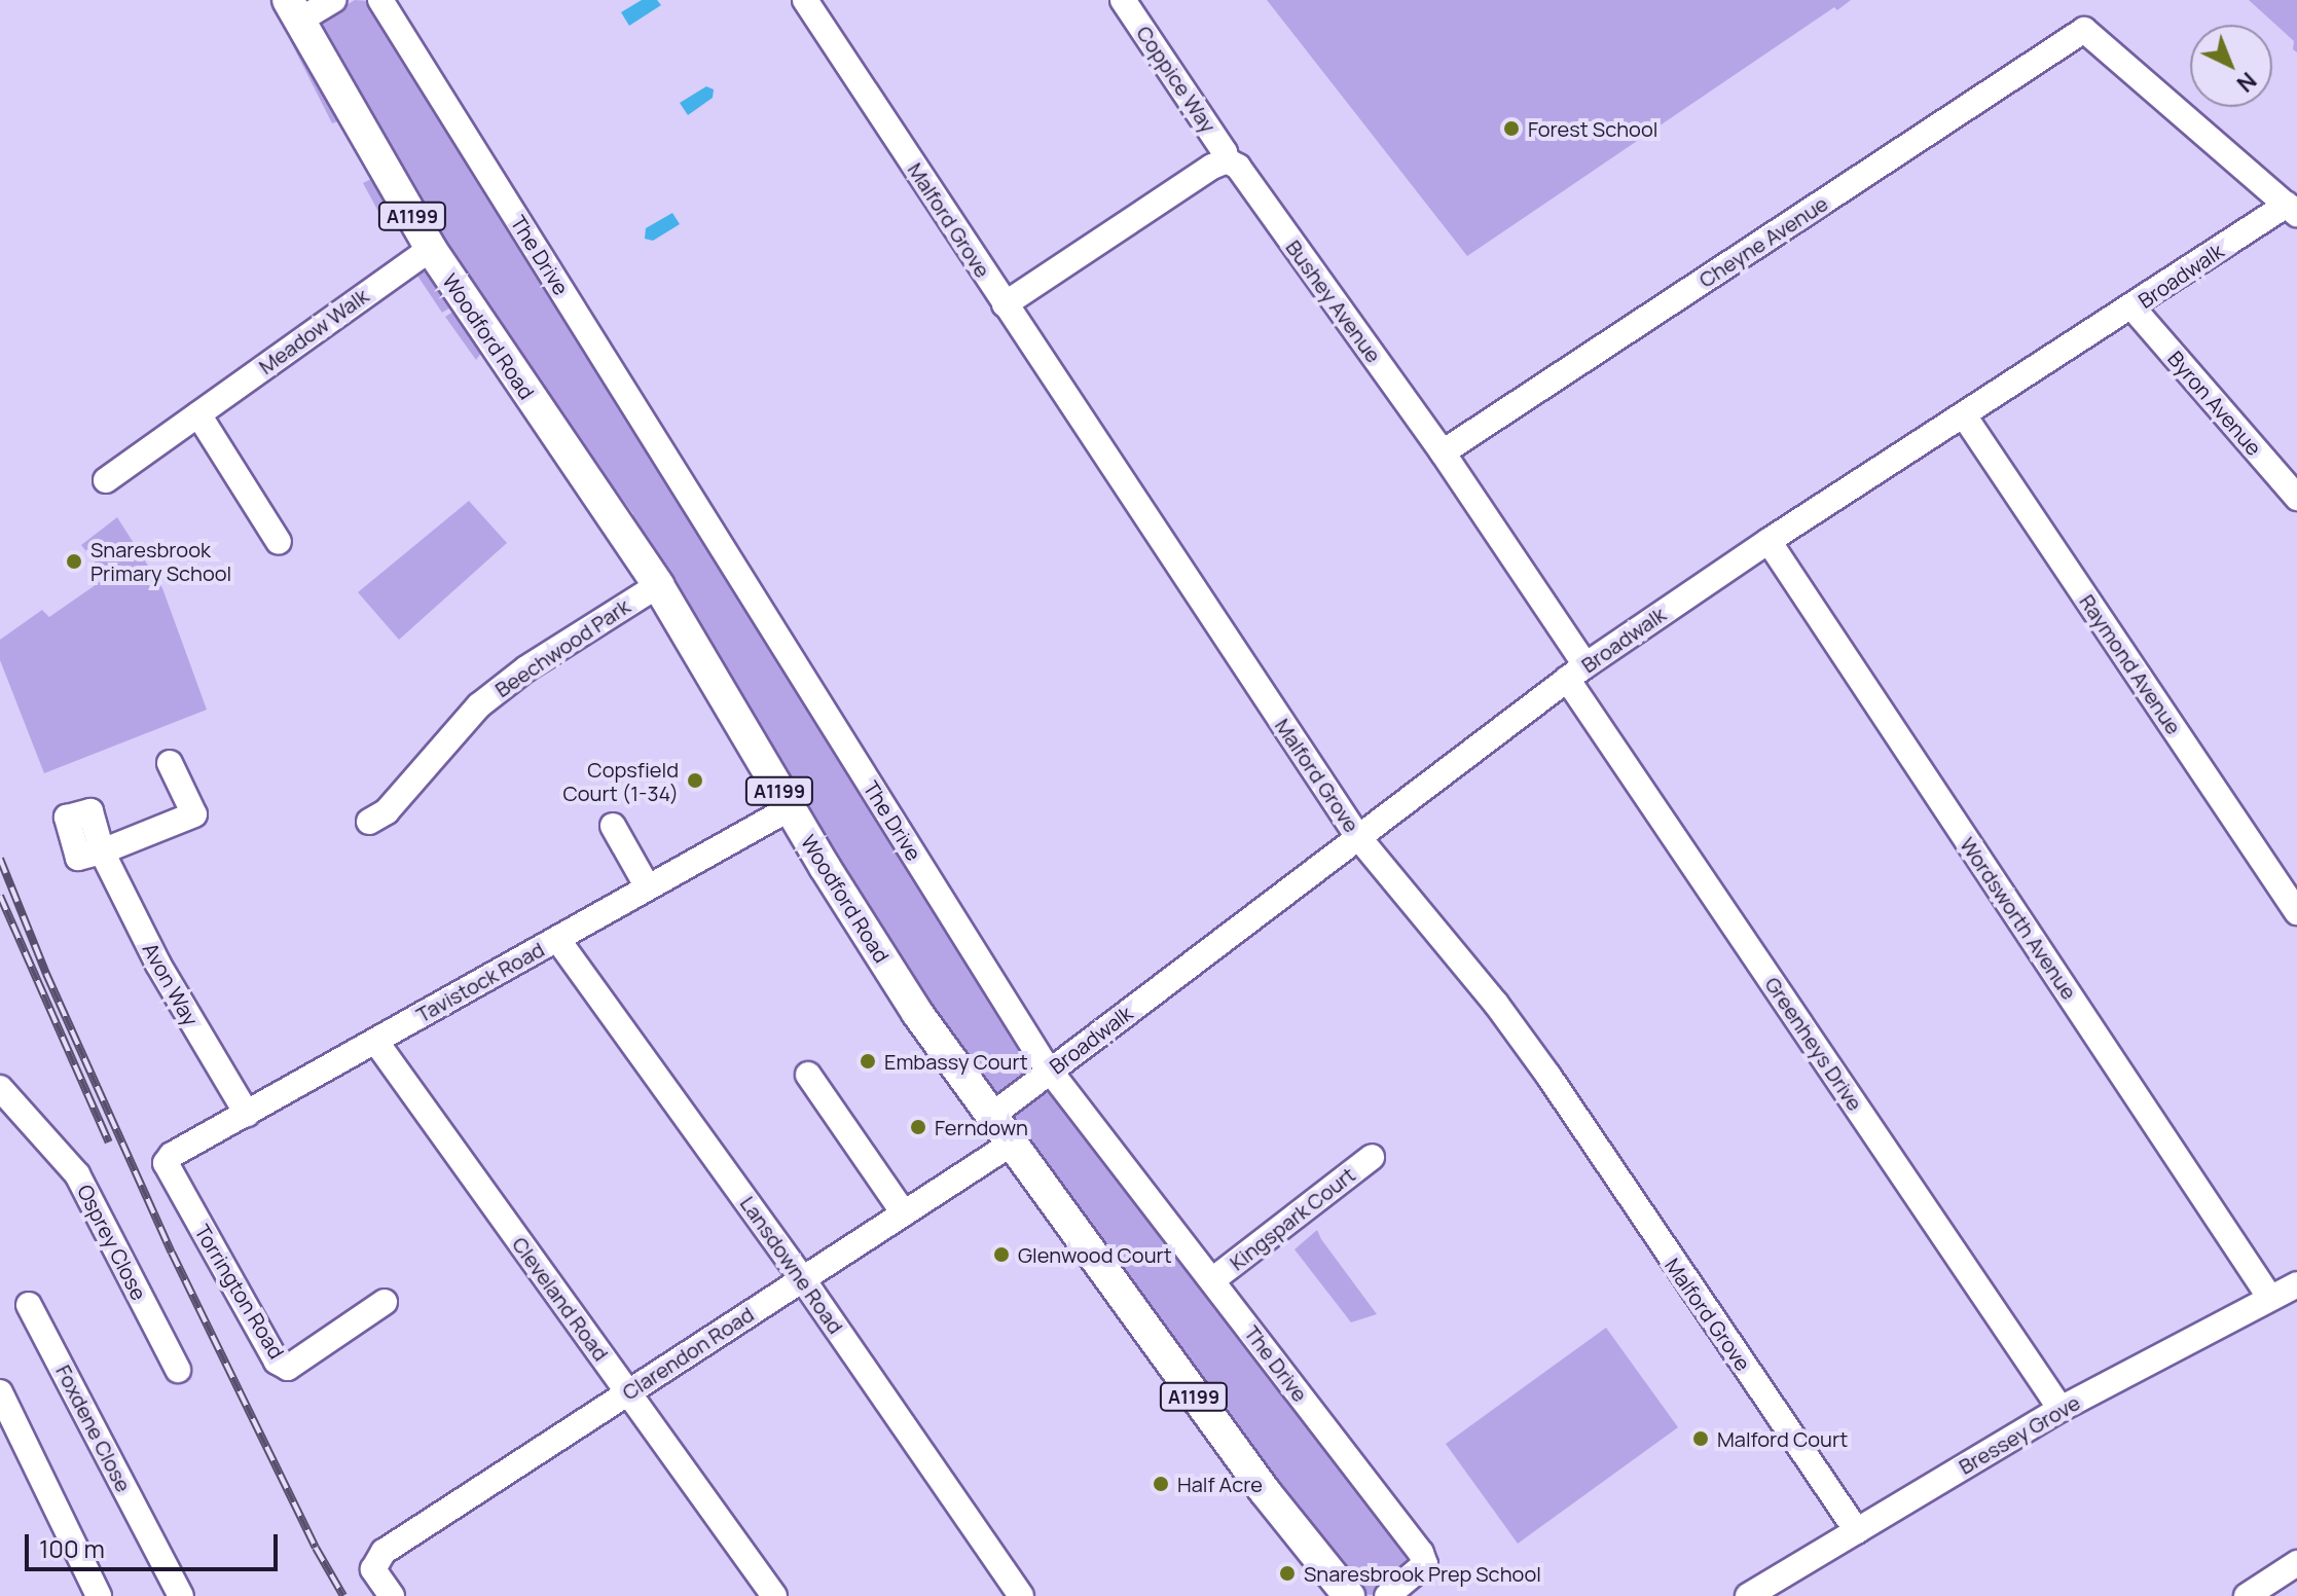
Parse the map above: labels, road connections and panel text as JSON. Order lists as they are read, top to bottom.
{
  "streets": {
    "main road": ["A1199", "Woodford Road"],
    "street": [
      "Coppice Way",
      "Malford Grove",
      "Cheyne Avenue",
      "The Drive",
      "Broadwalk",
      "Bushey Avenue",
      "Meadow Walk",
      "Byron Avenue",
      "Beechwood Park",
      "Raymond Avenue",
      "Wordsworth Avenue",
      "Tavistock Road",
      "Avon Way",
      "Greenheys Drive",
      "Kingspark Court",
      "Osprey Close",
      "Lansdowne Road",
      "Torrington Road",
      "Cleveland Road",
      "Clarendon Road",
      "Foxdene Close",
      "Bressey Grove"
    ]
  },
  "crossings": [
    ["Coppice Way", "Bushey Avenue"],
    ["Malford Grove", "Broadwalk"],
    ["Malford Grove", "Bressey Grove"],
    ["Cheyne Avenue", "Broadwalk"],
    ["Cheyne Avenue", "Bushey Avenue"],
    ["The Drive", "Broadwalk"],
    ["The Drive", "Kingspark Court"],
    ["Broadwalk", "Bushey Avenue"],
    ["Broadwalk", "Woodford Road"],
    ["Broadwalk", "Byron Avenue"],
    ["Broadwalk", "Raymond Avenue"],
    ["Broadwalk", "Wordsworth Avenue"],
    ["Broadwalk", "Greenheys Drive"],
    ["Bushey Avenue", "Greenheys Drive"],
    ["Meadow Walk", "Woodford Road"],
    ["Woodford Road", "Beechwood Park"],
    ["Woodford Road", "Tavistock Road"],
    ["Woodford Road", "Clarendon Road"],
    ["Wordsworth Avenue", "Bressey Grove"],
    ["Tavistock Road", "Avon Way"],
    ["Tavistock Road", "Lansdowne Road"],
    ["Tavistock Road", "Torrington Road"],
    ["Tavistock Road", "Cleveland Road"],
    ["Greenheys Drive", "Bressey Grove"],
    ["Lansdowne Road", "Clarendon Road"],
    ["Cleveland Road", "Clarendon Road"]
  ],
  "places": [
    "Forest School",
    "Snaresbrook Primary School",
    "Copsfield Court (1-34)",
    "Embassy Court",
    "Ferndown",
    "Glenwood Court",
    "Malford Court",
    "Half Acre",
    "Snaresbrook Prep School"
  ],
  "scale_bar": "100 m",
  "north": "bottom right"
}
